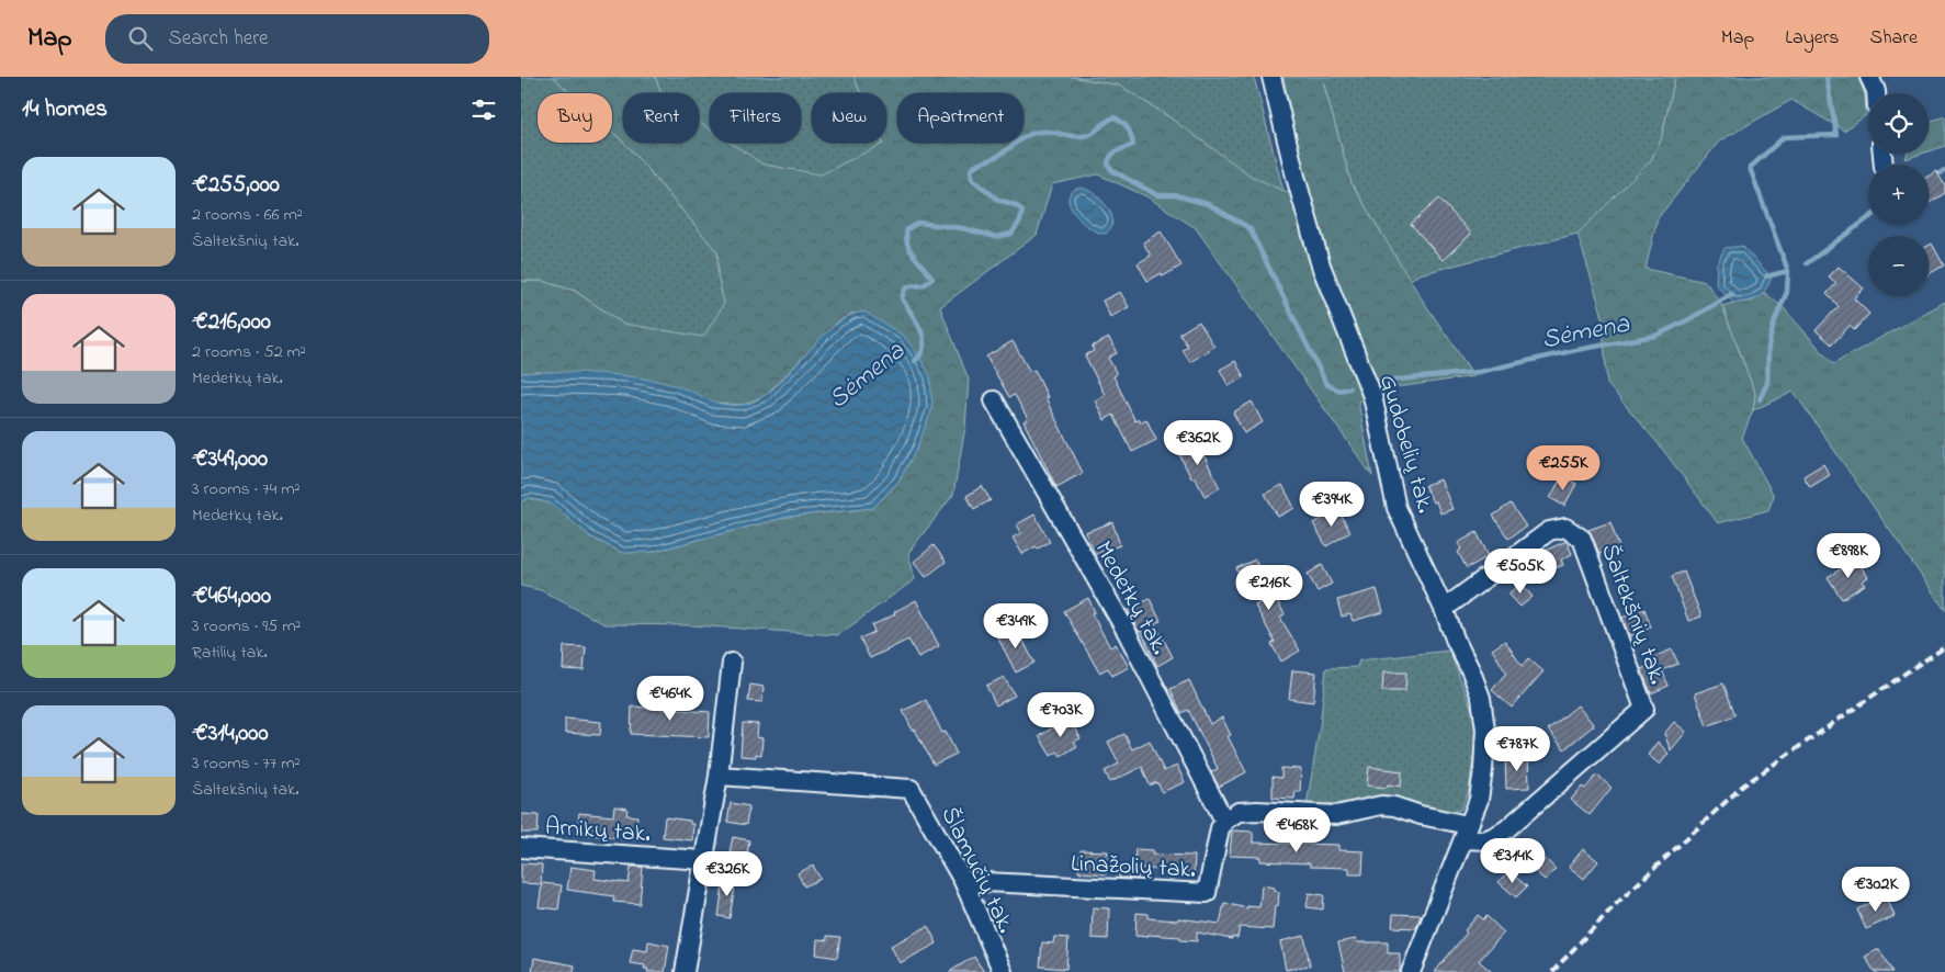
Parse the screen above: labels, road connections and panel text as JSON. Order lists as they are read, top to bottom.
{
  "streets": {
    "street": [
      "Gudobelių tak.",
      "Medetkų tak.",
      "Šaltekšnių tak.",
      "Arnikų tak.",
      "Linažolių tak.",
      "Šlamučių tak."
    ]
  },
  "crossings": [
    ["Gudobelių tak.", "Šaltekšnių tak."],
    ["Medetkų tak.", "Linažolių tak."],
    ["Linažolių tak.", "Šlamučių tak."]
  ],
  "water": ["Sėmena"],
  "page": {
    "header": "Map",
    "search": "Search here",
    "nav": ["Map", "Layers", "Share"],
    "heading": "14 homes",
    "map_buttons": ["+", "−"],
    "chip": [
      "Buy",
      "Rent",
      "Filters",
      "New",
      "Apartment"
    ],
    "list": [
      {
        "name": "€255,000",
        "note": "2 rooms · 66 m² · Šaltekšnių tak."
      },
      {
        "name": "€216,000",
        "note": "2 rooms · 52 m² · Medetkų tak."
      },
      {
        "name": "€349,000",
        "note": "3 rooms · 74 m² · Medetkų tak."
      },
      {
        "name": "€464,000",
        "note": "3 rooms · 95 m² · Ratilių tak."
      },
      {
        "name": "€314,000",
        "note": "3 rooms · 77 m² · Šaltekšnių tak."
      }
    ],
    "price": [
      "€362K",
      "€255K",
      "€394K",
      "€898K",
      "€505K",
      "€216K",
      "€349K",
      "€464K",
      "€703K",
      "€787K",
      "€468K",
      "€314K",
      "€326K",
      "€302K"
    ]
  }
}
